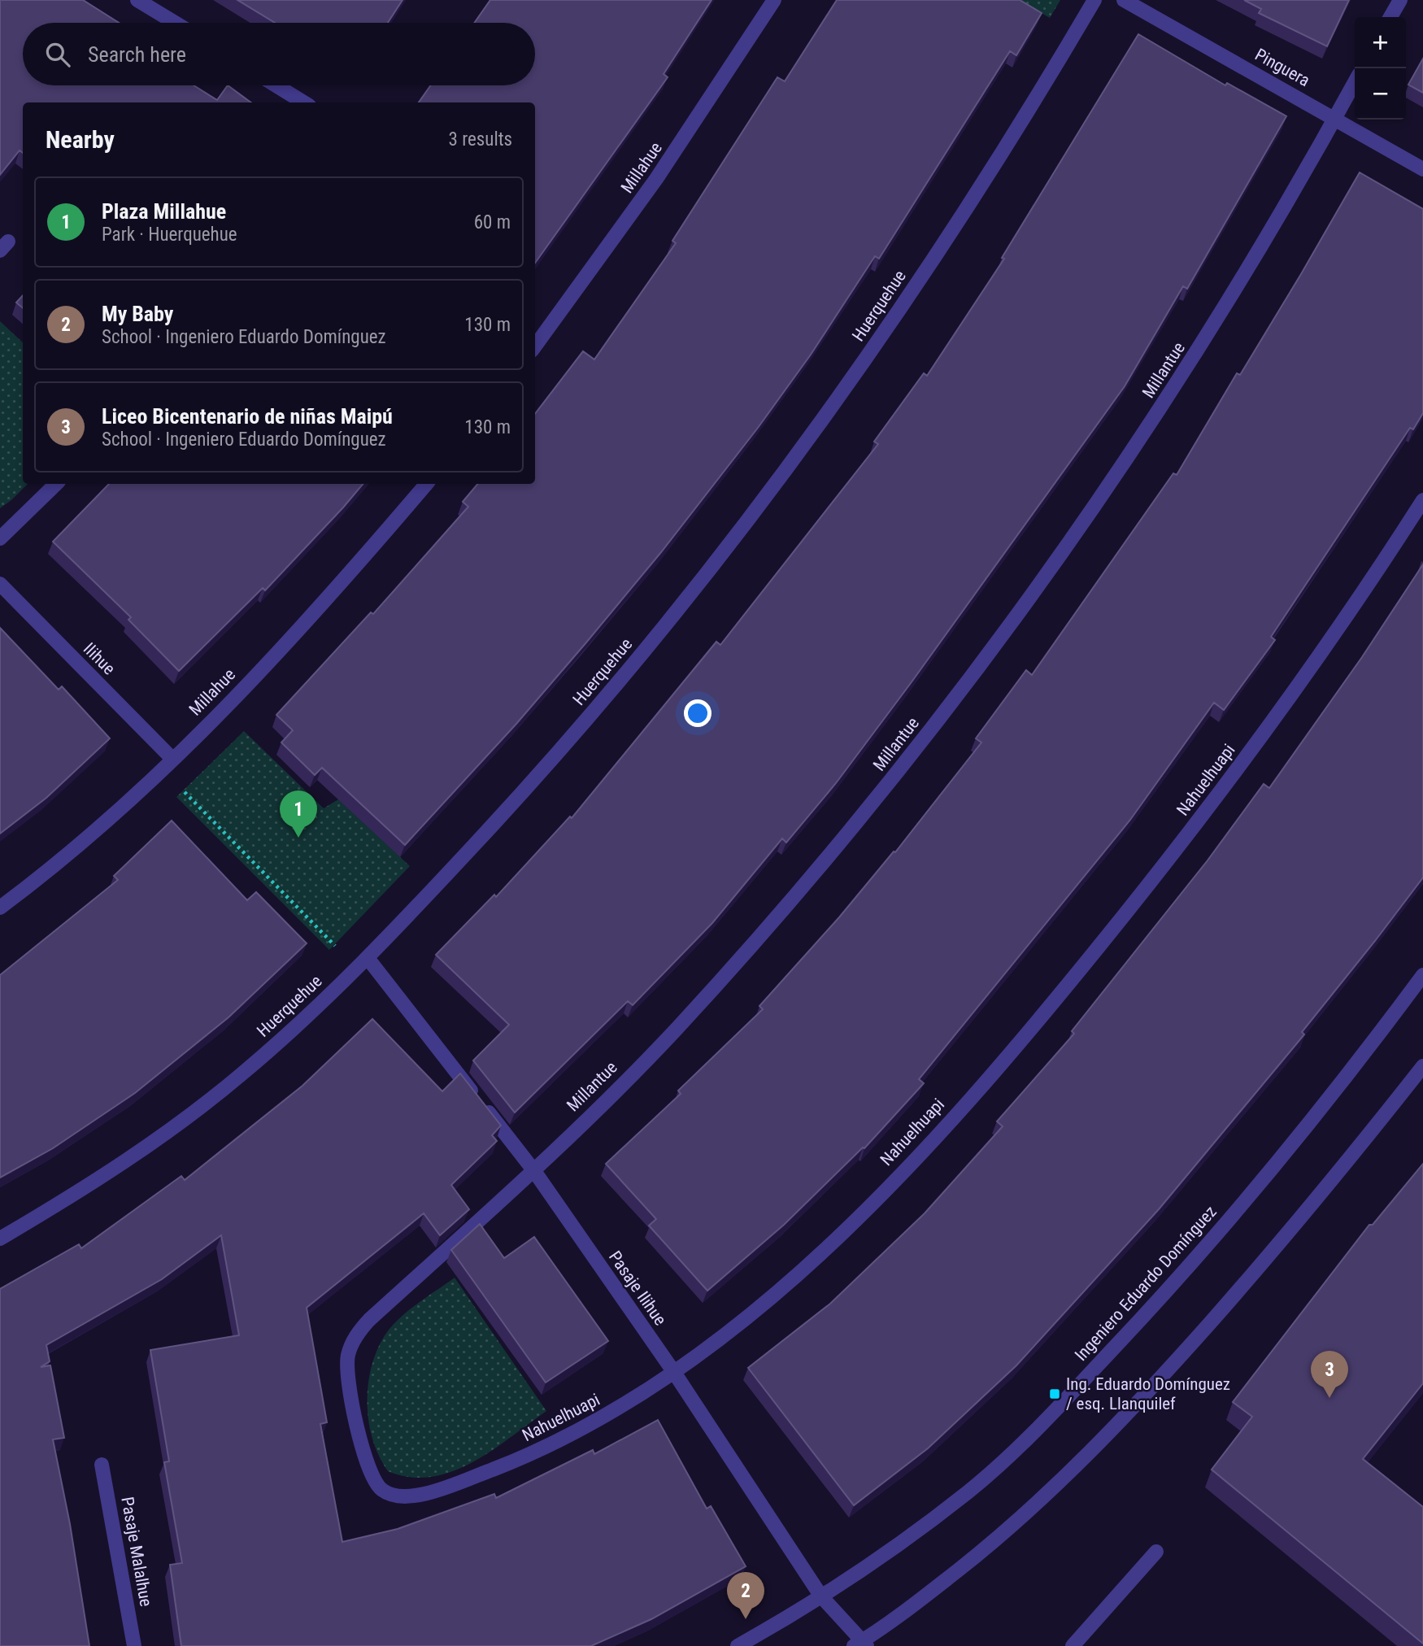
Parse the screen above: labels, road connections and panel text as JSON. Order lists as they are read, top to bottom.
{
  "streets": {
    "street": [
      "Pinguera",
      "Millahue",
      "Huerquehue",
      "Millantue",
      "Ilihue",
      "Nahuelhuapi",
      "Ingeniero Eduardo Domínguez",
      "Pasaje Ilihue",
      "Pasaje Malalhue"
    ]
  },
  "crossings": [
    ["Pinguera", "Millantue"],
    ["Millahue", "Ilihue"],
    ["Huerquehue", "Pasaje Ilihue"],
    ["Millantue", "Nahuelhuapi"],
    ["Millantue", "Pasaje Ilihue"],
    ["Nahuelhuapi", "Pasaje Ilihue"],
    ["Ingeniero Eduardo Domínguez", "Pasaje Ilihue"]
  ],
  "places": {
    "transit": ["Ing. Eduardo Domínguez / esq. Llanquilef"]
  },
  "page": {
    "map_buttons": ["+", "−"],
    "search": "Search here",
    "heading": ["Nearby", "3 results"],
    "list": [
      {
        "mark": "1",
        "name": "Plaza Millahue",
        "note": "Park · Huerquehue",
        "value": "60 m"
      },
      {
        "mark": "2",
        "name": "My Baby",
        "note": "School · Ingeniero Eduardo Domínguez",
        "value": "130 m"
      },
      {
        "mark": "3",
        "name": "Liceo Bicentenario de niñas Maipú",
        "note": "School · Ingeniero Eduardo Domínguez",
        "value": "130 m"
      }
    ],
    "pins": ["1", "3", "2"]
  }
}
